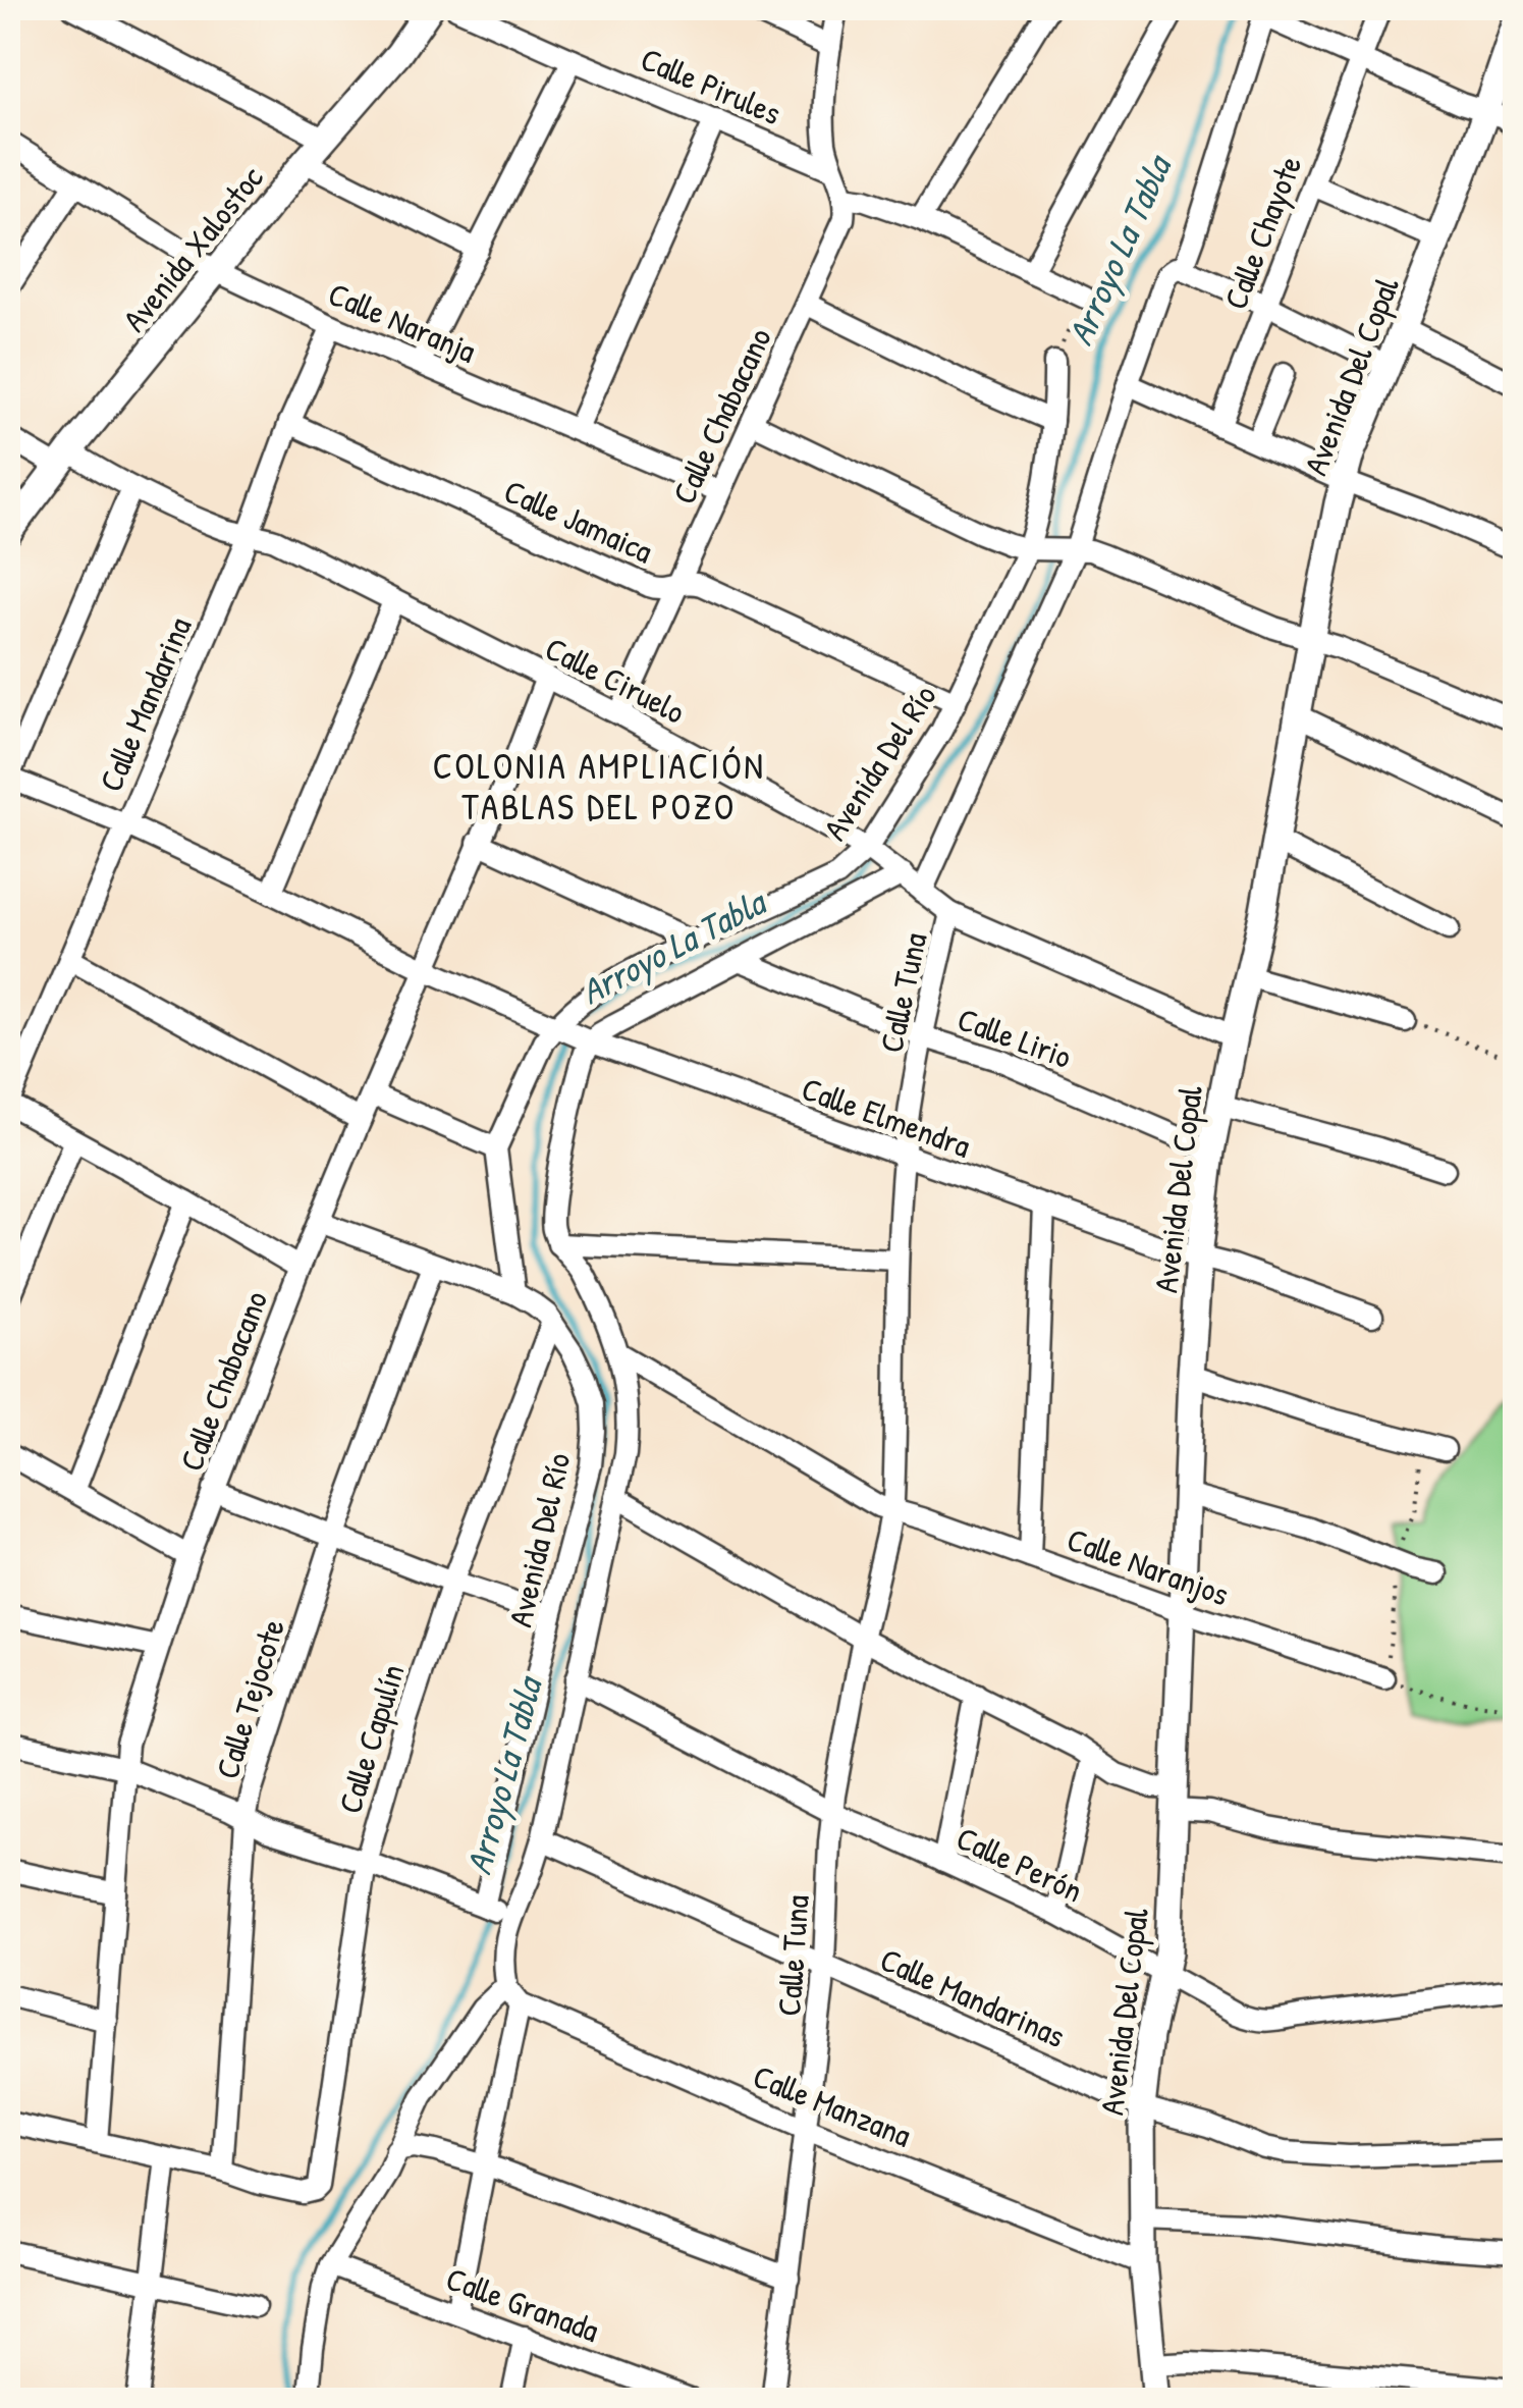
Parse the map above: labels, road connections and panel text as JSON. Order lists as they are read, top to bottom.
{
  "streets": {
    "street": [
      "Calle Pirules",
      "Calle Chayote",
      "Avenida Xalostoc",
      "Calle Naranja",
      "Avenida Del Copal",
      "Calle Chabacano",
      "Calle Jamaica",
      "Calle Ciruelo",
      "Calle Mandarina",
      "Avenida Del Río",
      "Calle Tuna",
      "Calle Lirio",
      "Calle Elmendra",
      "Calle Naranjos",
      "Calle Tejocote",
      "Calle Capulín",
      "Calle Perón",
      "Calle Mandarinas",
      "Calle Manzana",
      "Calle Granada"
    ]
  },
  "crossings": [
    ["Avenida Xalostoc", "Calle Naranja"],
    ["Avenida Xalostoc", "Calle Ciruelo"],
    ["Calle Naranja", "Calle Chabacano"],
    ["Calle Naranja", "Calle Mandarina"],
    ["Avenida Del Copal", "Calle Ciruelo"],
    ["Avenida Del Copal", "Calle Lirio"],
    ["Avenida Del Copal", "Calle Elmendra"],
    ["Avenida Del Copal", "Calle Naranjos"],
    ["Avenida Del Copal", "Calle Perón"],
    ["Avenida Del Copal", "Calle Mandarinas"],
    ["Avenida Del Copal", "Calle Manzana"],
    ["Calle Chabacano", "Calle Jamaica"],
    ["Calle Chabacano", "Calle Ciruelo"],
    ["Calle Chabacano", "Calle Elmendra"],
    ["Calle Jamaica", "Calle Mandarina"],
    ["Calle Jamaica", "Avenida Del Río"],
    ["Calle Ciruelo", "Calle Mandarina"],
    ["Calle Ciruelo", "Avenida Del Río"],
    ["Calle Ciruelo", "Calle Tuna"],
    ["Calle Mandarina", "Calle Elmendra"],
    ["Avenida Del Río", "Calle Lirio"],
    ["Avenida Del Río", "Calle Elmendra"],
    ["Avenida Del Río", "Calle Capulín"],
    ["Avenida Del Río", "Calle Perón"],
    ["Avenida Del Río", "Calle Mandarinas"],
    ["Avenida Del Río", "Calle Manzana"],
    ["Avenida Del Río", "Calle Granada"],
    ["Calle Tuna", "Calle Lirio"],
    ["Calle Tuna", "Calle Elmendra"],
    ["Calle Tuna", "Calle Naranjos"],
    ["Calle Tuna", "Calle Perón"],
    ["Calle Tuna", "Calle Mandarinas"],
    ["Calle Tuna", "Calle Manzana"],
    ["Calle Tejocote", "Calle Capulín"]
  ],
  "districts": ["COLONIA AMPLIACIÓN TABLAS DEL POZO"],
  "water": ["Arroyo La Tabla"]
}
